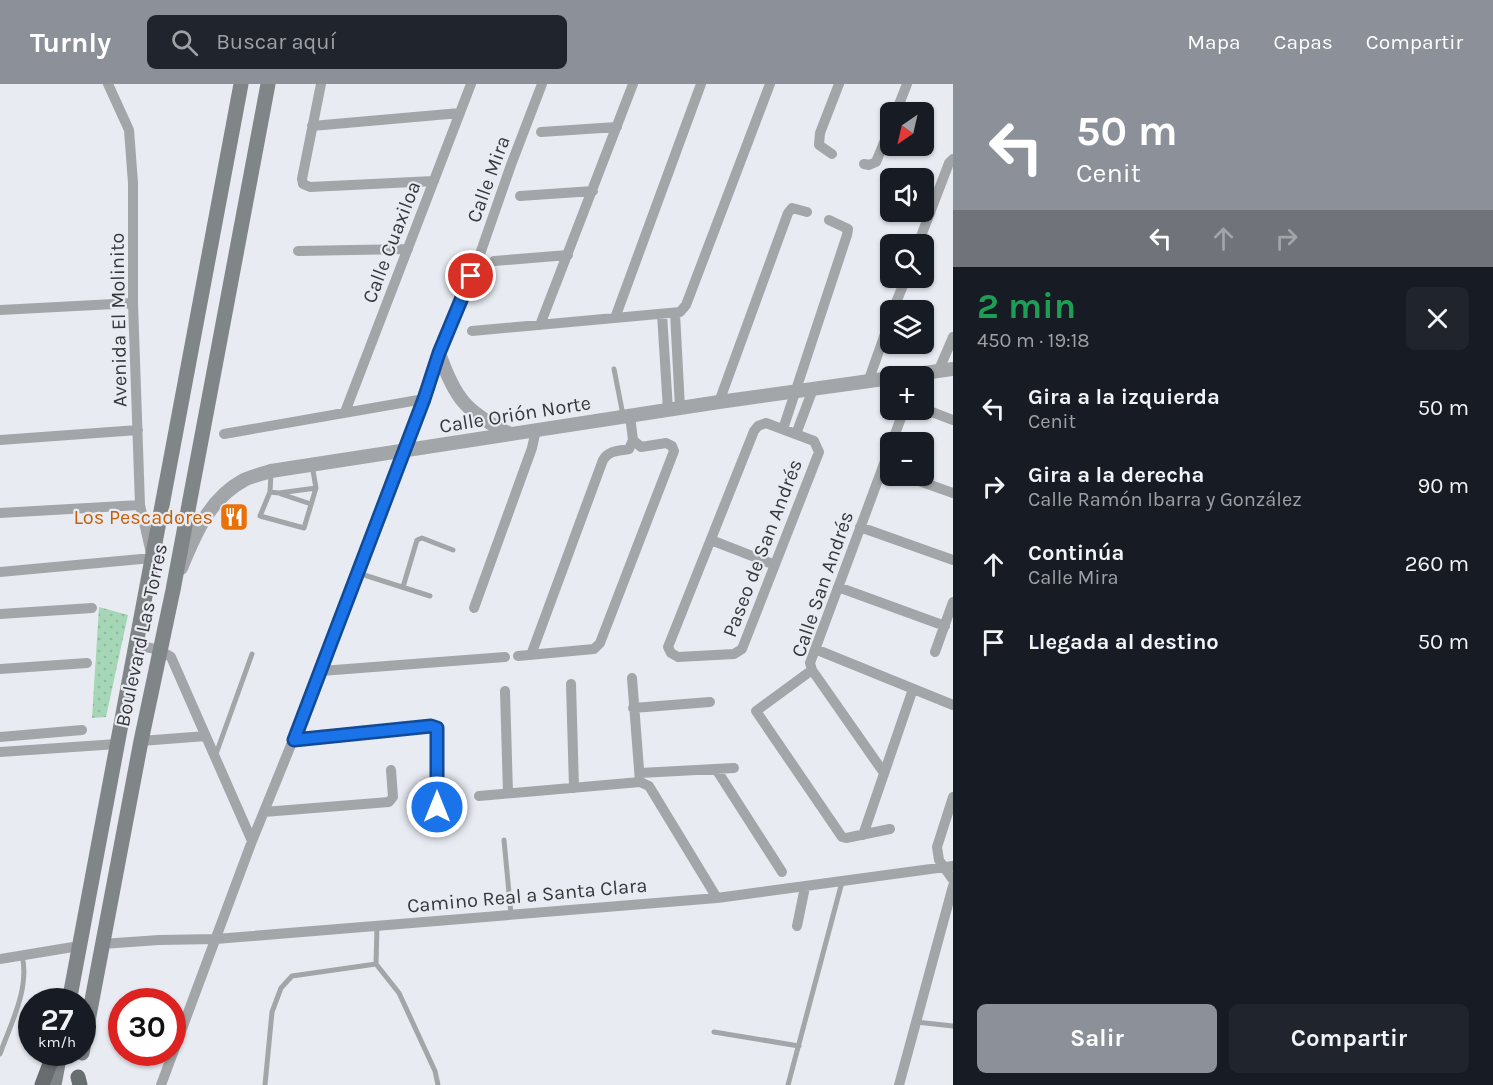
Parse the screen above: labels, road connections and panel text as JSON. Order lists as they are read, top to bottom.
{
  "streets": {
    "main road": ["Boulevard Las Torres"],
    "street": [
      "Calle Mira",
      "Calle Cuaxiloa",
      "Avenida El Molinito",
      "Calle Orión Norte",
      "Paseo de San Andrés",
      "Calle San Andrés",
      "Camino Real a Santa Clara"
    ]
  },
  "crossings": [
    ["Calle Mira", "Calle Orión Norte"],
    ["Calle Mira", "Camino Real a Santa Clara"],
    ["Avenida El Molinito", "Boulevard Las Torres"],
    ["Calle Orión Norte", "Boulevard Las Torres"],
    ["Boulevard Las Torres", "Camino Real a Santa Clara"]
  ],
  "places": {
    "restaurant": ["Los Pescadores"]
  },
  "north": "bottom left",
  "page": {
    "header": "Turnly",
    "search": "Buscar aquí",
    "nav": ["Mapa", "Capas", "Compartir"],
    "turn": ["50 m", "Cenit"],
    "map_buttons": ["+", "−"],
    "heading": ["2 min", "450 m · 19:18"],
    "list": [
      {
        "name": "Gira a la izquierda",
        "note": "Cenit",
        "value": "50 m"
      },
      {
        "name": "Gira a la derecha",
        "note": "Calle Ramón Ibarra y González",
        "value": "90 m"
      },
      {
        "name": "Continúa",
        "note": "Calle Mira",
        "value": "260 m"
      },
      {
        "name": "Llegada al destino",
        "value": "50 m"
      }
    ],
    "speed": "27 km/h",
    "limit": "30",
    "buttons": ["Salir", "Compartir"]
  }
}
